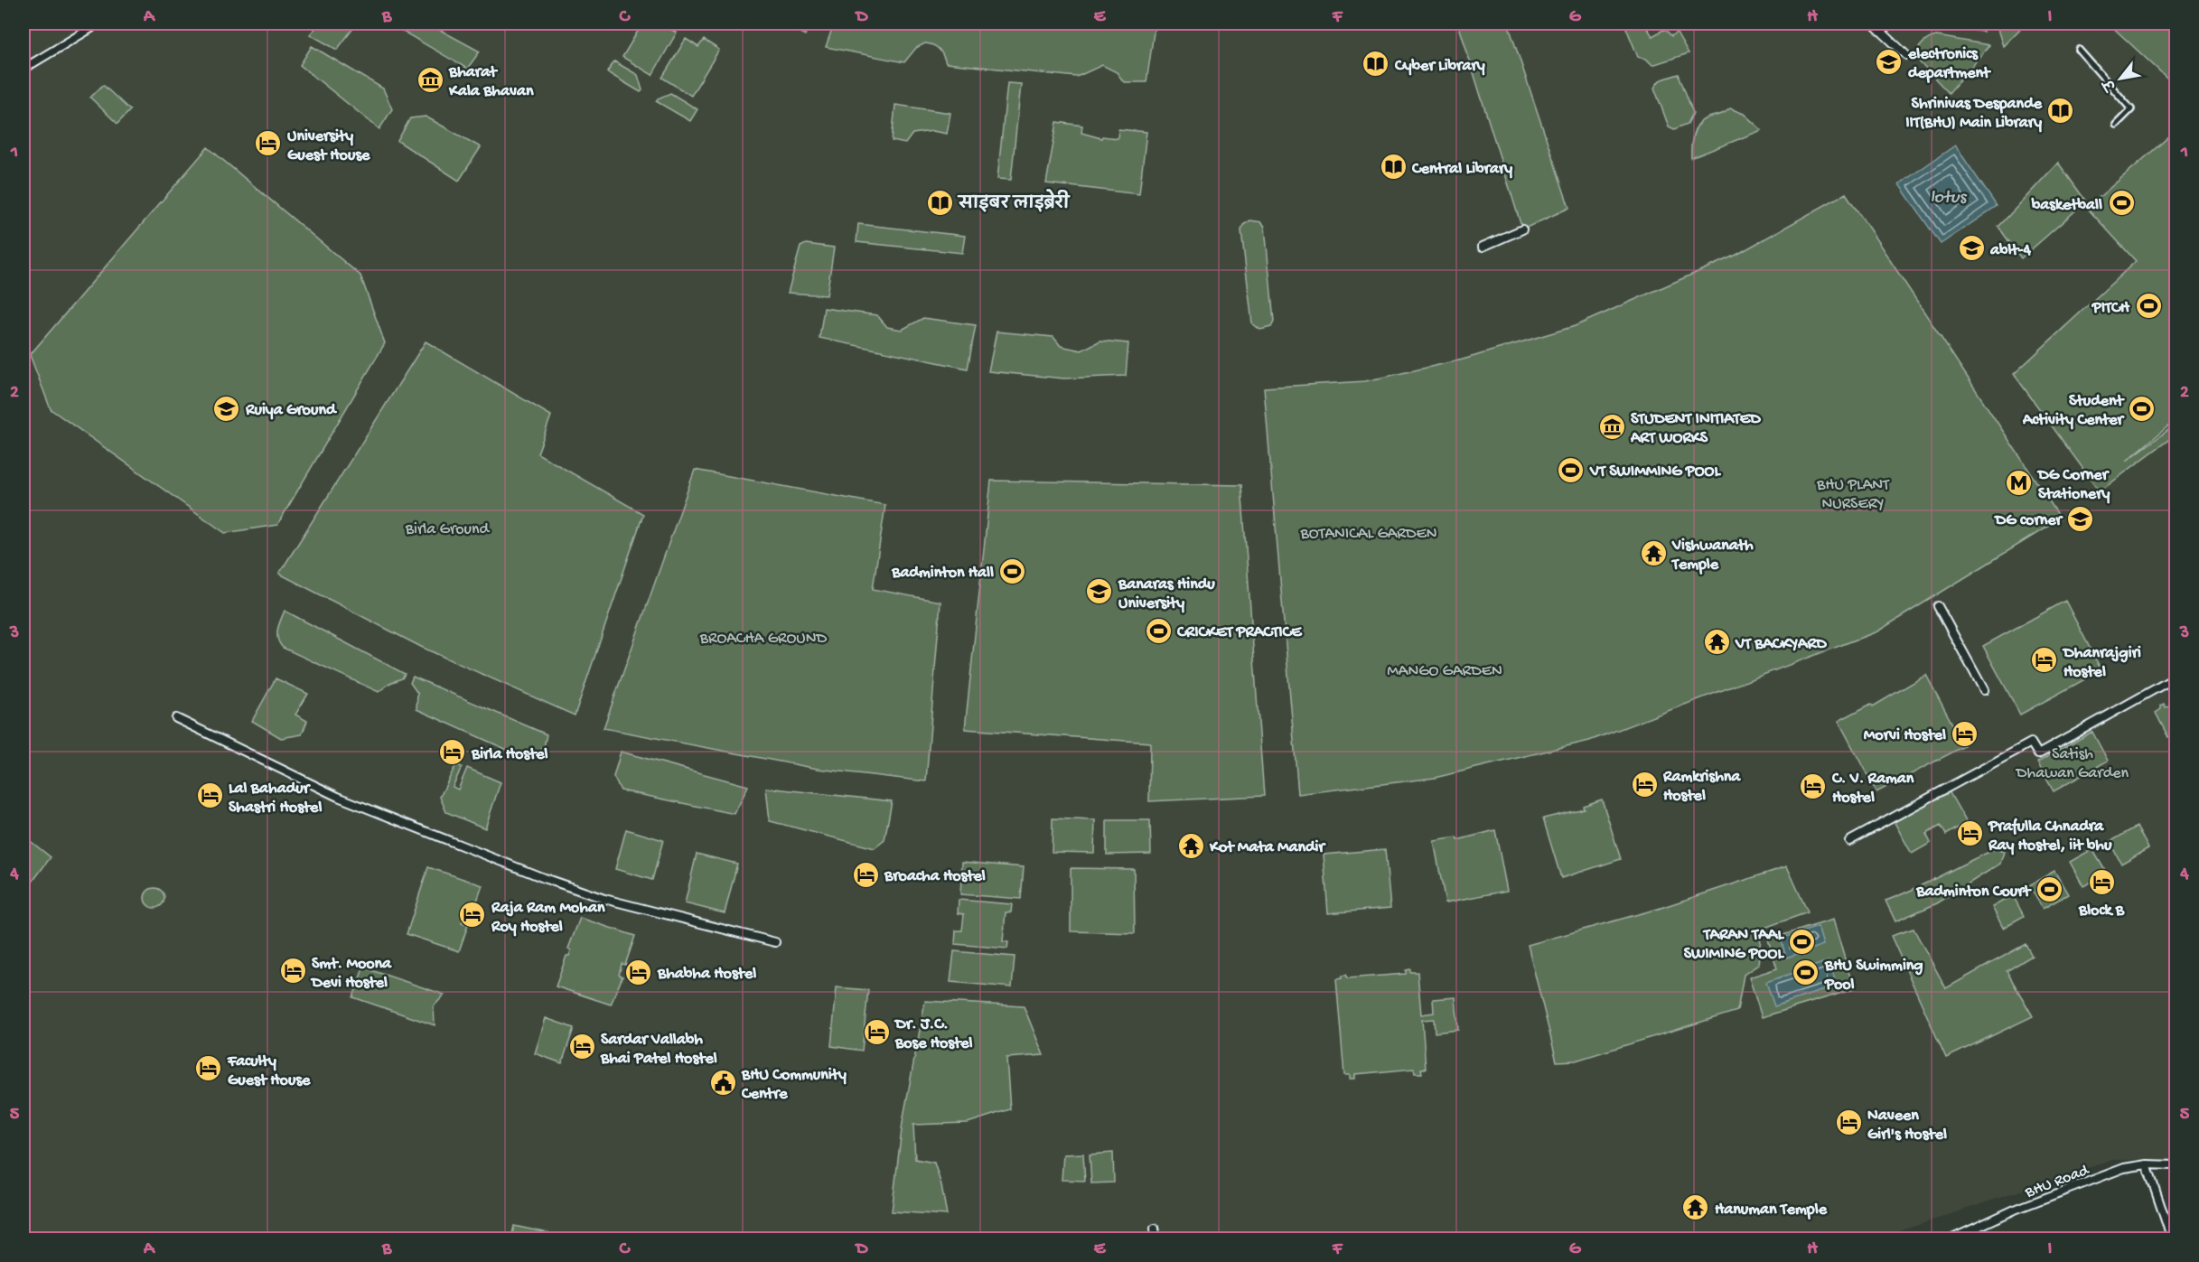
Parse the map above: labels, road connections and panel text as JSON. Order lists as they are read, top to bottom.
{
  "streets": {
    "street": ["BHU Road"]
  },
  "water": ["lotus"],
  "parks": [
    "BHU PLANT NURSERY",
    "Birla Ground",
    "BOTANICAL GARDEN",
    "BROACHA GROUND",
    "MANGO GARDEN",
    "Satish Dhawan Garden"
  ],
  "places": {
    "school or university": [
      "electronics department",
      "ablt-4",
      "Ruiya Ground",
      "DG corner",
      "Banaras Hindu University"
    ],
    "library": [
      "Cyber Library",
      "Shrinivas Despande IIT(BHU) Main Library",
      "Central Library",
      "साइबर लाइब्रेरी"
    ],
    "museum": ["Bharat Kala Bhavan", "STUDENT INITIATED ART WORKS"],
    "hotel": [
      "University Guest House",
      "Dhanrajgiri Hostel",
      "Morvi Hostel",
      "Birla Hostel",
      "Ramkrishna Hostel",
      "C. V. Raman Hostel",
      "Lal Bahadur Shastri Hostel",
      "Prafulla Chnadra Ray Hostel, iit bhu",
      "Broacha Hostel",
      "Block B",
      "Raja Ram Mohan Roy Hostel",
      "Smt. Moona Devi Hostel",
      "Bhabha Hostel",
      "Dr. J.C. Bose Hostel",
      "Sardar Vallabh Bhai Patel Hostel",
      "Faculty Guest House",
      "Naveen Girl's Hostel"
    ],
    "sports": [
      "basketball",
      "PITCH",
      "Student Activity Center",
      "VT SWIMMING POOL",
      "Badminton Hall",
      "CRICKET PRACTICE",
      "Badminton Court",
      "TARAN TAAL SWIMING POOL",
      "BHU Swimming Pool"
    ],
    "metro station": ["DG Corner Stationery"],
    "temple": [
      "Vishwanath Temple",
      "VT BACKYARD",
      "Kot Mata Mandir",
      "Hanuman Temple"
    ],
    "public building": ["BHU Community Centre"]
  },
  "north": "bottom left",
  "grid": {
    "columns": [
      "A",
      "B",
      "C",
      "D",
      "E",
      "F",
      "G",
      "H",
      "I"
    ],
    "rows": [
      "1",
      "2",
      "3",
      "4",
      "5"
    ]
  }
}
